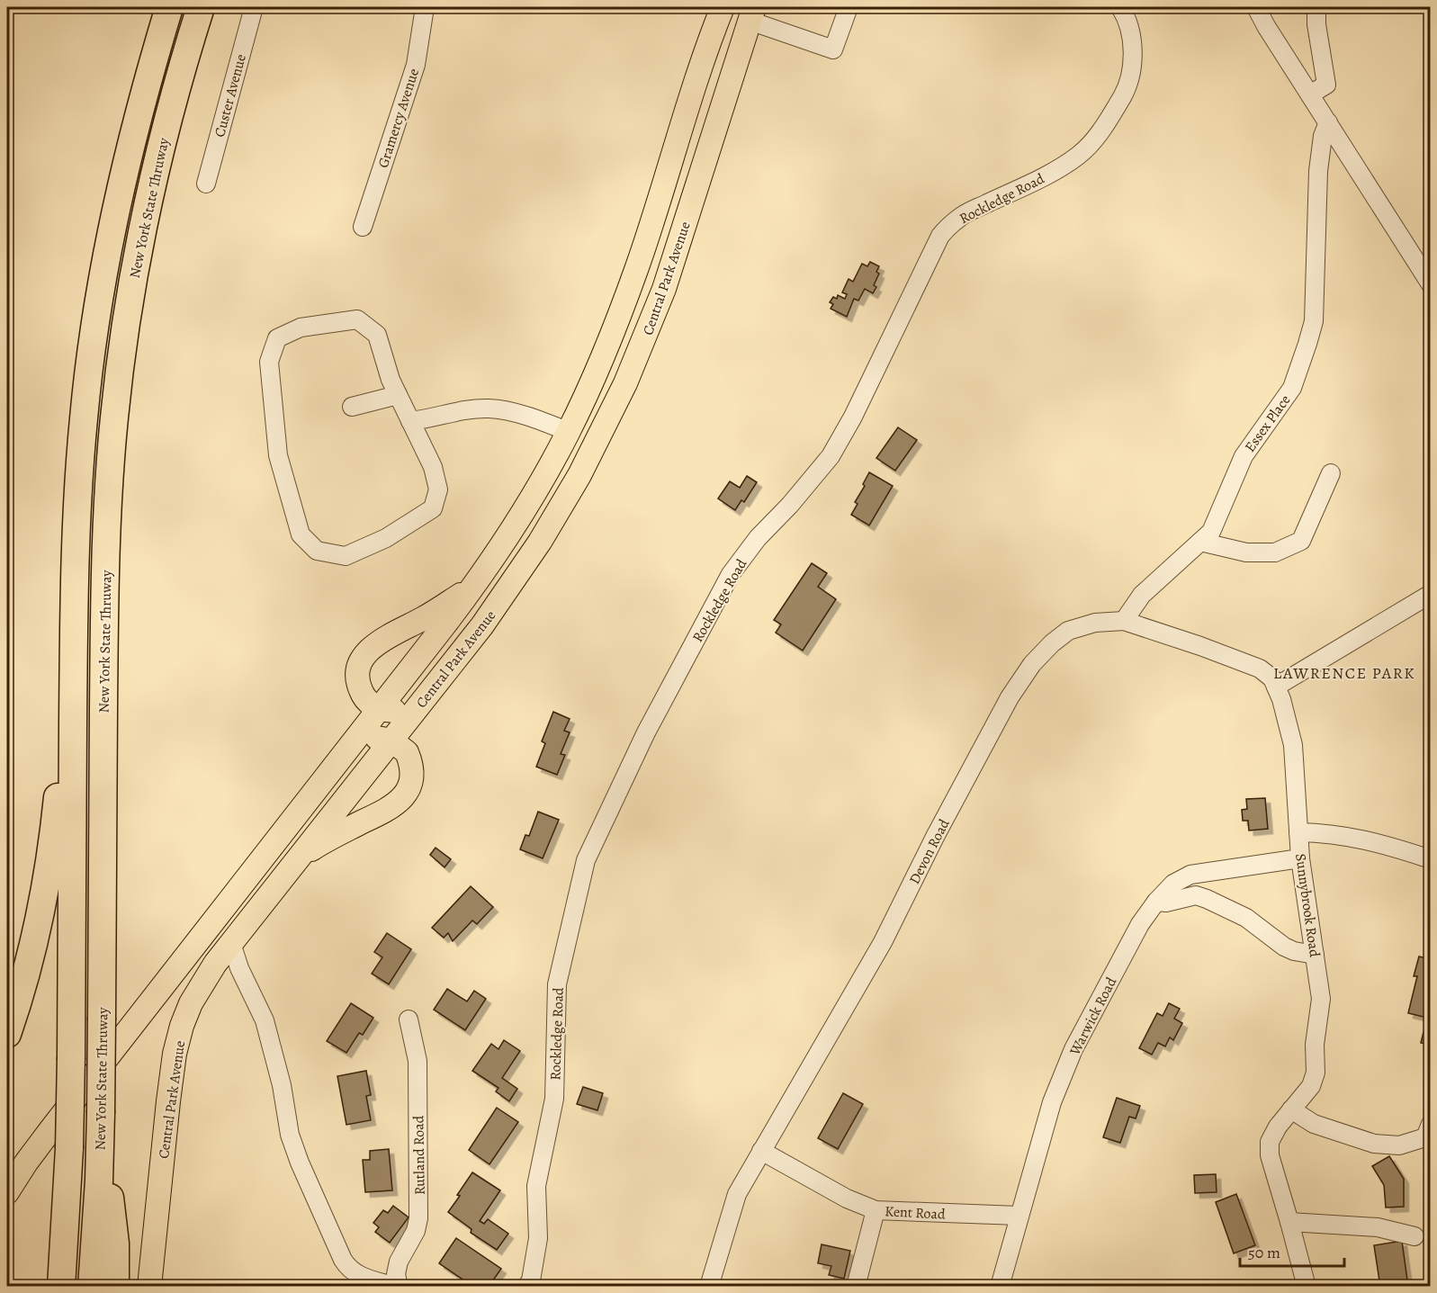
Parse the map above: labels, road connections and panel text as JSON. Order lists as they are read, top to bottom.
{
  "streets": {
    "highway": ["New York State Thruway"],
    "main road": ["Central Park Avenue"],
    "street": [
      "Custer Avenue",
      "Gramercy Avenue",
      "Rockledge Road",
      "Essex Place",
      "Devon Road",
      "Sunnybrook Road",
      "Warwick Road",
      "Rutland Road",
      "Kent Road"
    ]
  },
  "crossings": [
    ["Essex Place", "Devon Road"],
    ["Devon Road", "Sunnybrook Road"],
    ["Devon Road", "Kent Road"],
    ["Sunnybrook Road", "Warwick Road"],
    ["Warwick Road", "Kent Road"]
  ],
  "districts": ["LAWRENCE PARK"],
  "scale_bar": "50 m"
}
